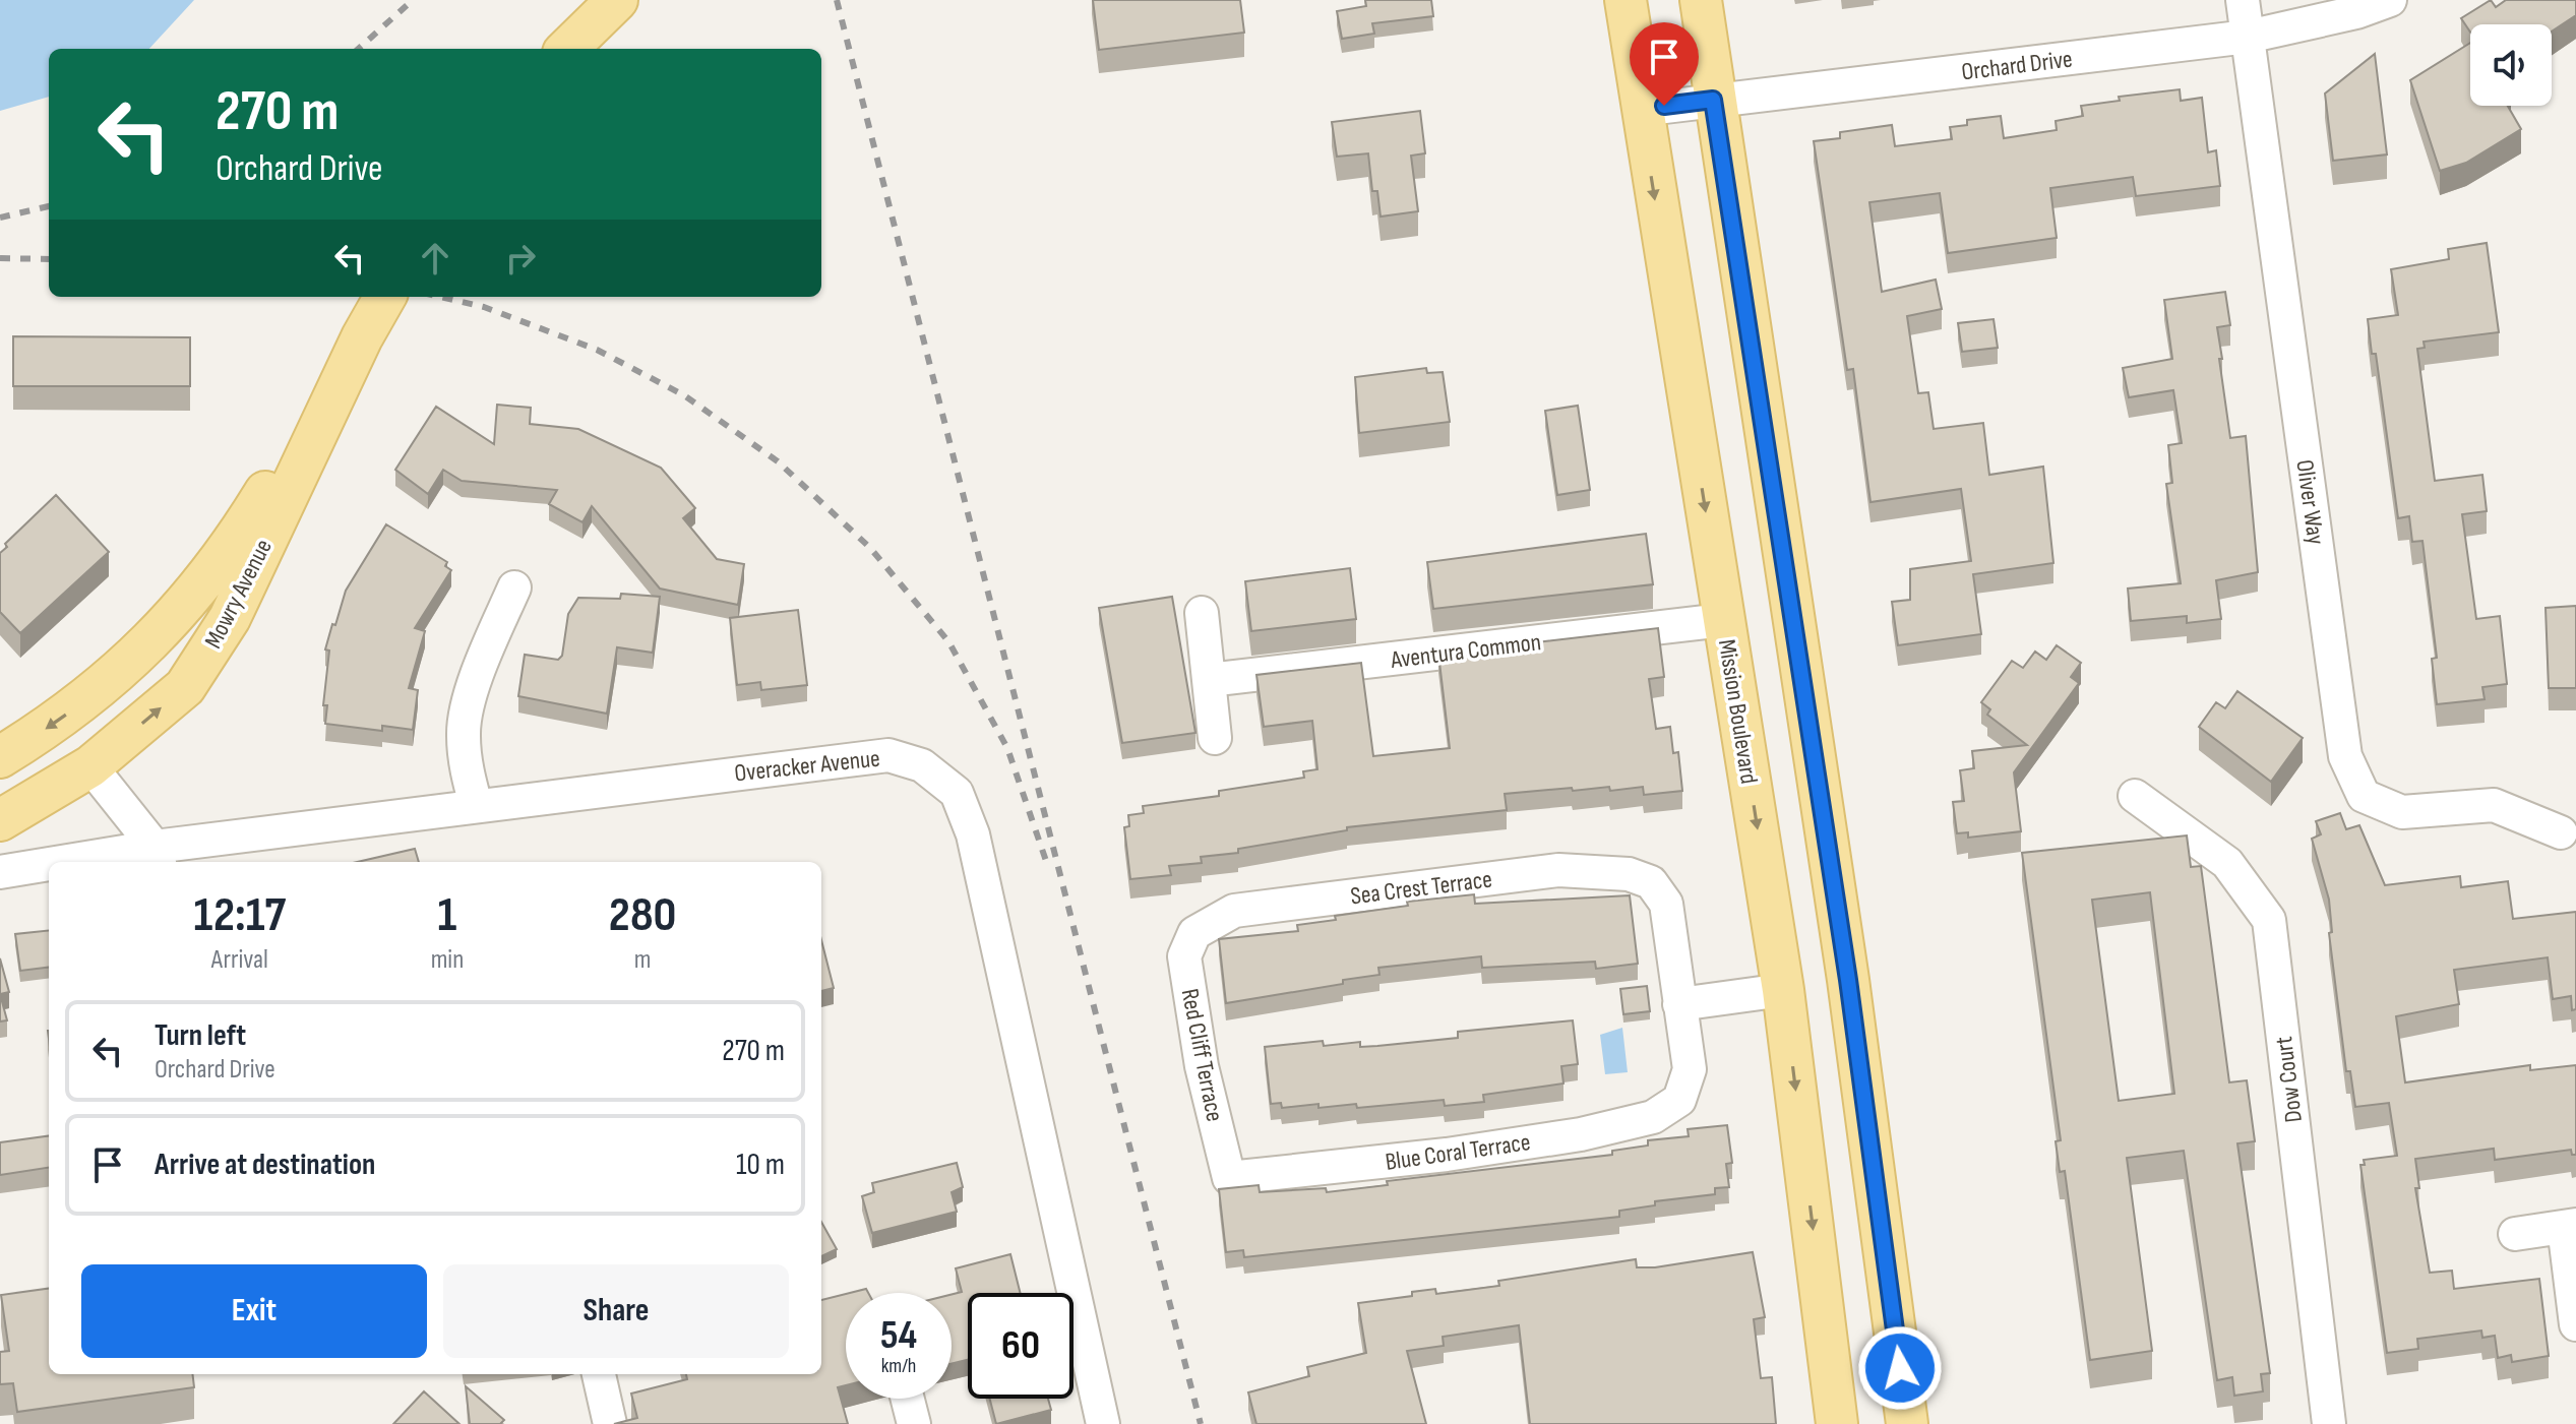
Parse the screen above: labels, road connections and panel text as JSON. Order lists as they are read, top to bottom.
{
  "streets": {
    "main road": ["Mowry Avenue", "Mission Boulevard"],
    "street": [
      "Orchard Drive",
      "Oliver Way",
      "Aventura Common",
      "Overacker Avenue",
      "Sea Crest Terrace",
      "Red Cliff Terrace",
      "Dow Court",
      "Blue Coral Terrace"
    ]
  },
  "crossings": [
    ["Orchard Drive", "Oliver Way"],
    ["Orchard Drive", "Mission Boulevard"],
    ["Aventura Common", "Mission Boulevard"],
    ["Sea Crest Terrace", "Red Cliff Terrace"],
    ["Sea Crest Terrace", "Blue Coral Terrace"],
    ["Red Cliff Terrace", "Blue Coral Terrace"]
  ],
  "page": {
    "turn": ["270 m", "Orchard Drive"],
    "eta": [
      "12:17",
      "Arrival",
      "1",
      "min",
      "280",
      "m"
    ],
    "list": [
      {
        "name": "Turn left",
        "note": "Orchard Drive",
        "value": "270 m"
      },
      {
        "name": "Arrive at destination",
        "value": "10 m"
      }
    ],
    "buttons": ["Exit", "Share"],
    "speed": "54 km/h",
    "limit": "60"
  }
}
